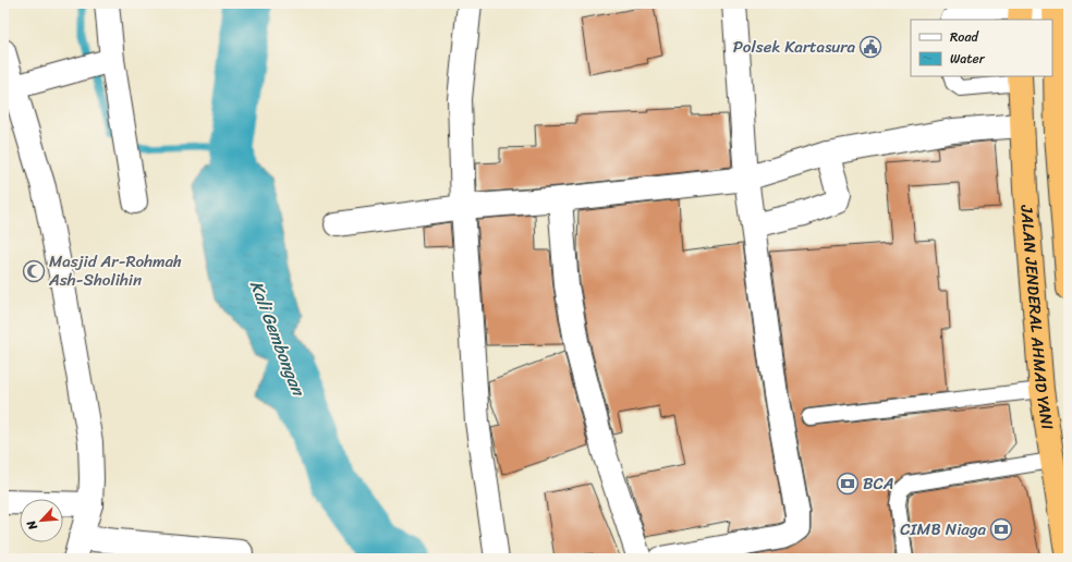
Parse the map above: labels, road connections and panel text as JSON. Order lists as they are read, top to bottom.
{
  "streets": {
    "highway": ["JALAN JENDERAL AHMAD YANI"]
  },
  "water": ["Kali Gembongan"],
  "places": {
    "public building": ["Polsek Kartasura"],
    "mosque": ["Masjid Ar-Rohmah Ash-Sholihin"],
    "bank": ["BCA", "CIMB Niaga"]
  },
  "legend": ["Road", "Water"],
  "north": "bottom left"
}
